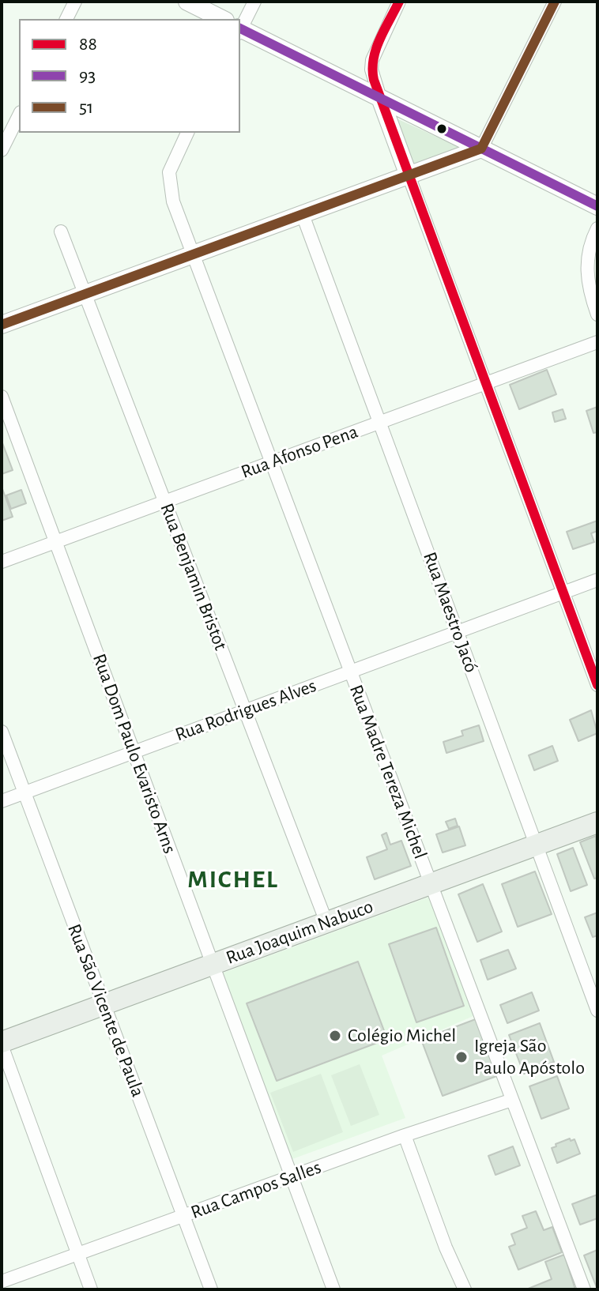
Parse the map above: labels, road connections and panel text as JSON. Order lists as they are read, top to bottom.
{
  "streets": {
    "main road": ["Rua Joaquim Nabuco"],
    "street": [
      "Rua Afonso Pena",
      "Rua Benjamin Bristot",
      "Rua Maestro Jacó",
      "Rua Rodrigues Alves",
      "Rua Dom Paulo Evaristo Arns",
      "Rua Madre Tereza Michel",
      "Rua São Vicente de Paula",
      "Rua Campos Salles"
    ]
  },
  "crossings": [
    ["Rua Afonso Pena", "Rua Benjamin Bristot"],
    ["Rua Afonso Pena", "Rua Maestro Jacó"],
    ["Rua Afonso Pena", "Rua Dom Paulo Evaristo Arns"],
    ["Rua Afonso Pena", "Rua Madre Tereza Michel"],
    ["Rua Benjamin Bristot", "Rua Rodrigues Alves"],
    ["Rua Benjamin Bristot", "Rua Joaquim Nabuco"],
    ["Rua Maestro Jacó", "Rua Rodrigues Alves"],
    ["Rua Maestro Jacó", "Rua Joaquim Nabuco"],
    ["Rua Rodrigues Alves", "Rua Dom Paulo Evaristo Arns"],
    ["Rua Rodrigues Alves", "Rua Madre Tereza Michel"],
    ["Rua Rodrigues Alves", "Rua São Vicente de Paula"],
    ["Rua Dom Paulo Evaristo Arns", "Rua Joaquim Nabuco"],
    ["Rua Dom Paulo Evaristo Arns", "Rua Campos Salles"],
    ["Rua Madre Tereza Michel", "Rua Joaquim Nabuco"],
    ["Rua Madre Tereza Michel", "Rua Campos Salles"],
    ["Rua Joaquim Nabuco", "Rua São Vicente de Paula"],
    ["Rua São Vicente de Paula", "Rua Campos Salles"]
  ],
  "districts": ["MICHEL"],
  "places": ["Colégio Michel", "Igreja São Paulo Apóstolo"],
  "lines": ["transit line 88", "transit line 51", "transit line 93"],
  "legend": ["88", "93", "51"]
}
